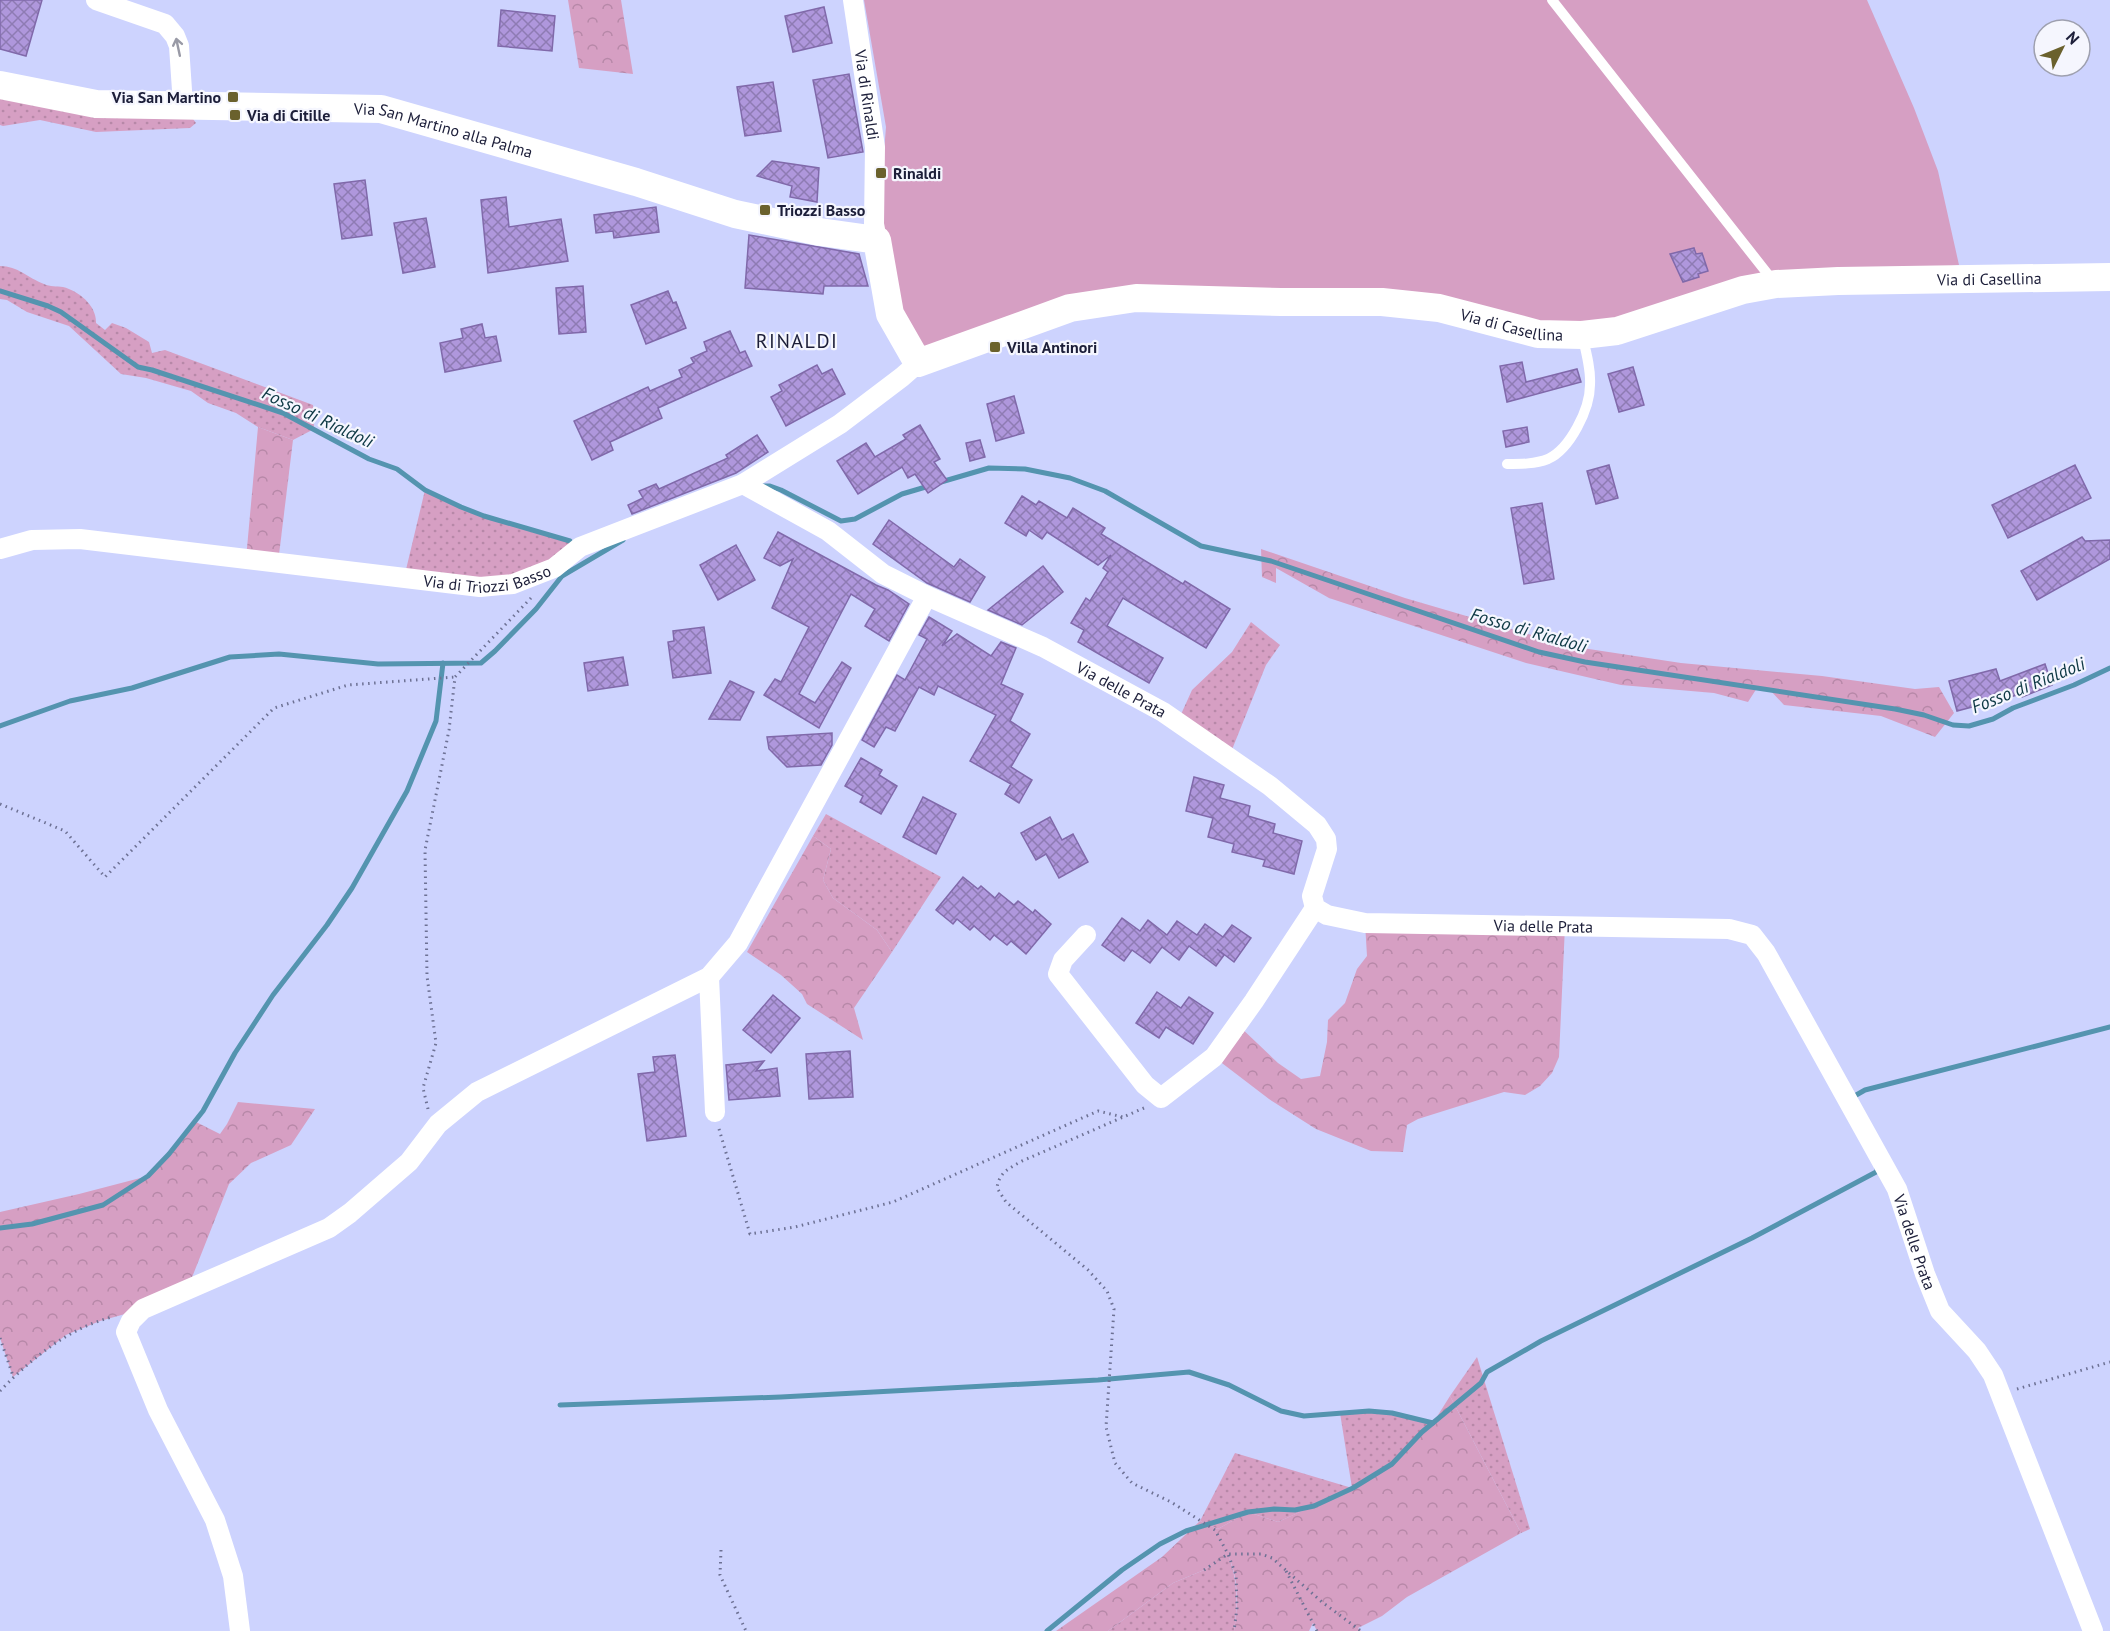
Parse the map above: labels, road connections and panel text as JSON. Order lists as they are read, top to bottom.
{
  "streets": {
    "street": [
      "Via di Rinaldi",
      "Via San Martino alla Palma",
      "Via di Casellina",
      "Via di Triozzi Basso",
      "Via delle Prata"
    ]
  },
  "crossings": [
    ["Via di Rinaldi", "Via San Martino alla Palma"],
    ["Via di Rinaldi", "Via di Casellina"],
    ["Via di Rinaldi", "Via di Triozzi Basso"],
    ["Via di Casellina", "Via di Triozzi Basso"],
    ["Via di Triozzi Basso", "Via delle Prata"]
  ],
  "districts": ["RINALDI"],
  "water": ["Fosso di Rialdoli"],
  "places": {
    "transit": [
      "Via San Martino",
      "Via di Citille",
      "Rinaldi",
      "Triozzi Basso",
      "Villa Antinori"
    ]
  },
  "north": "top right"
}
